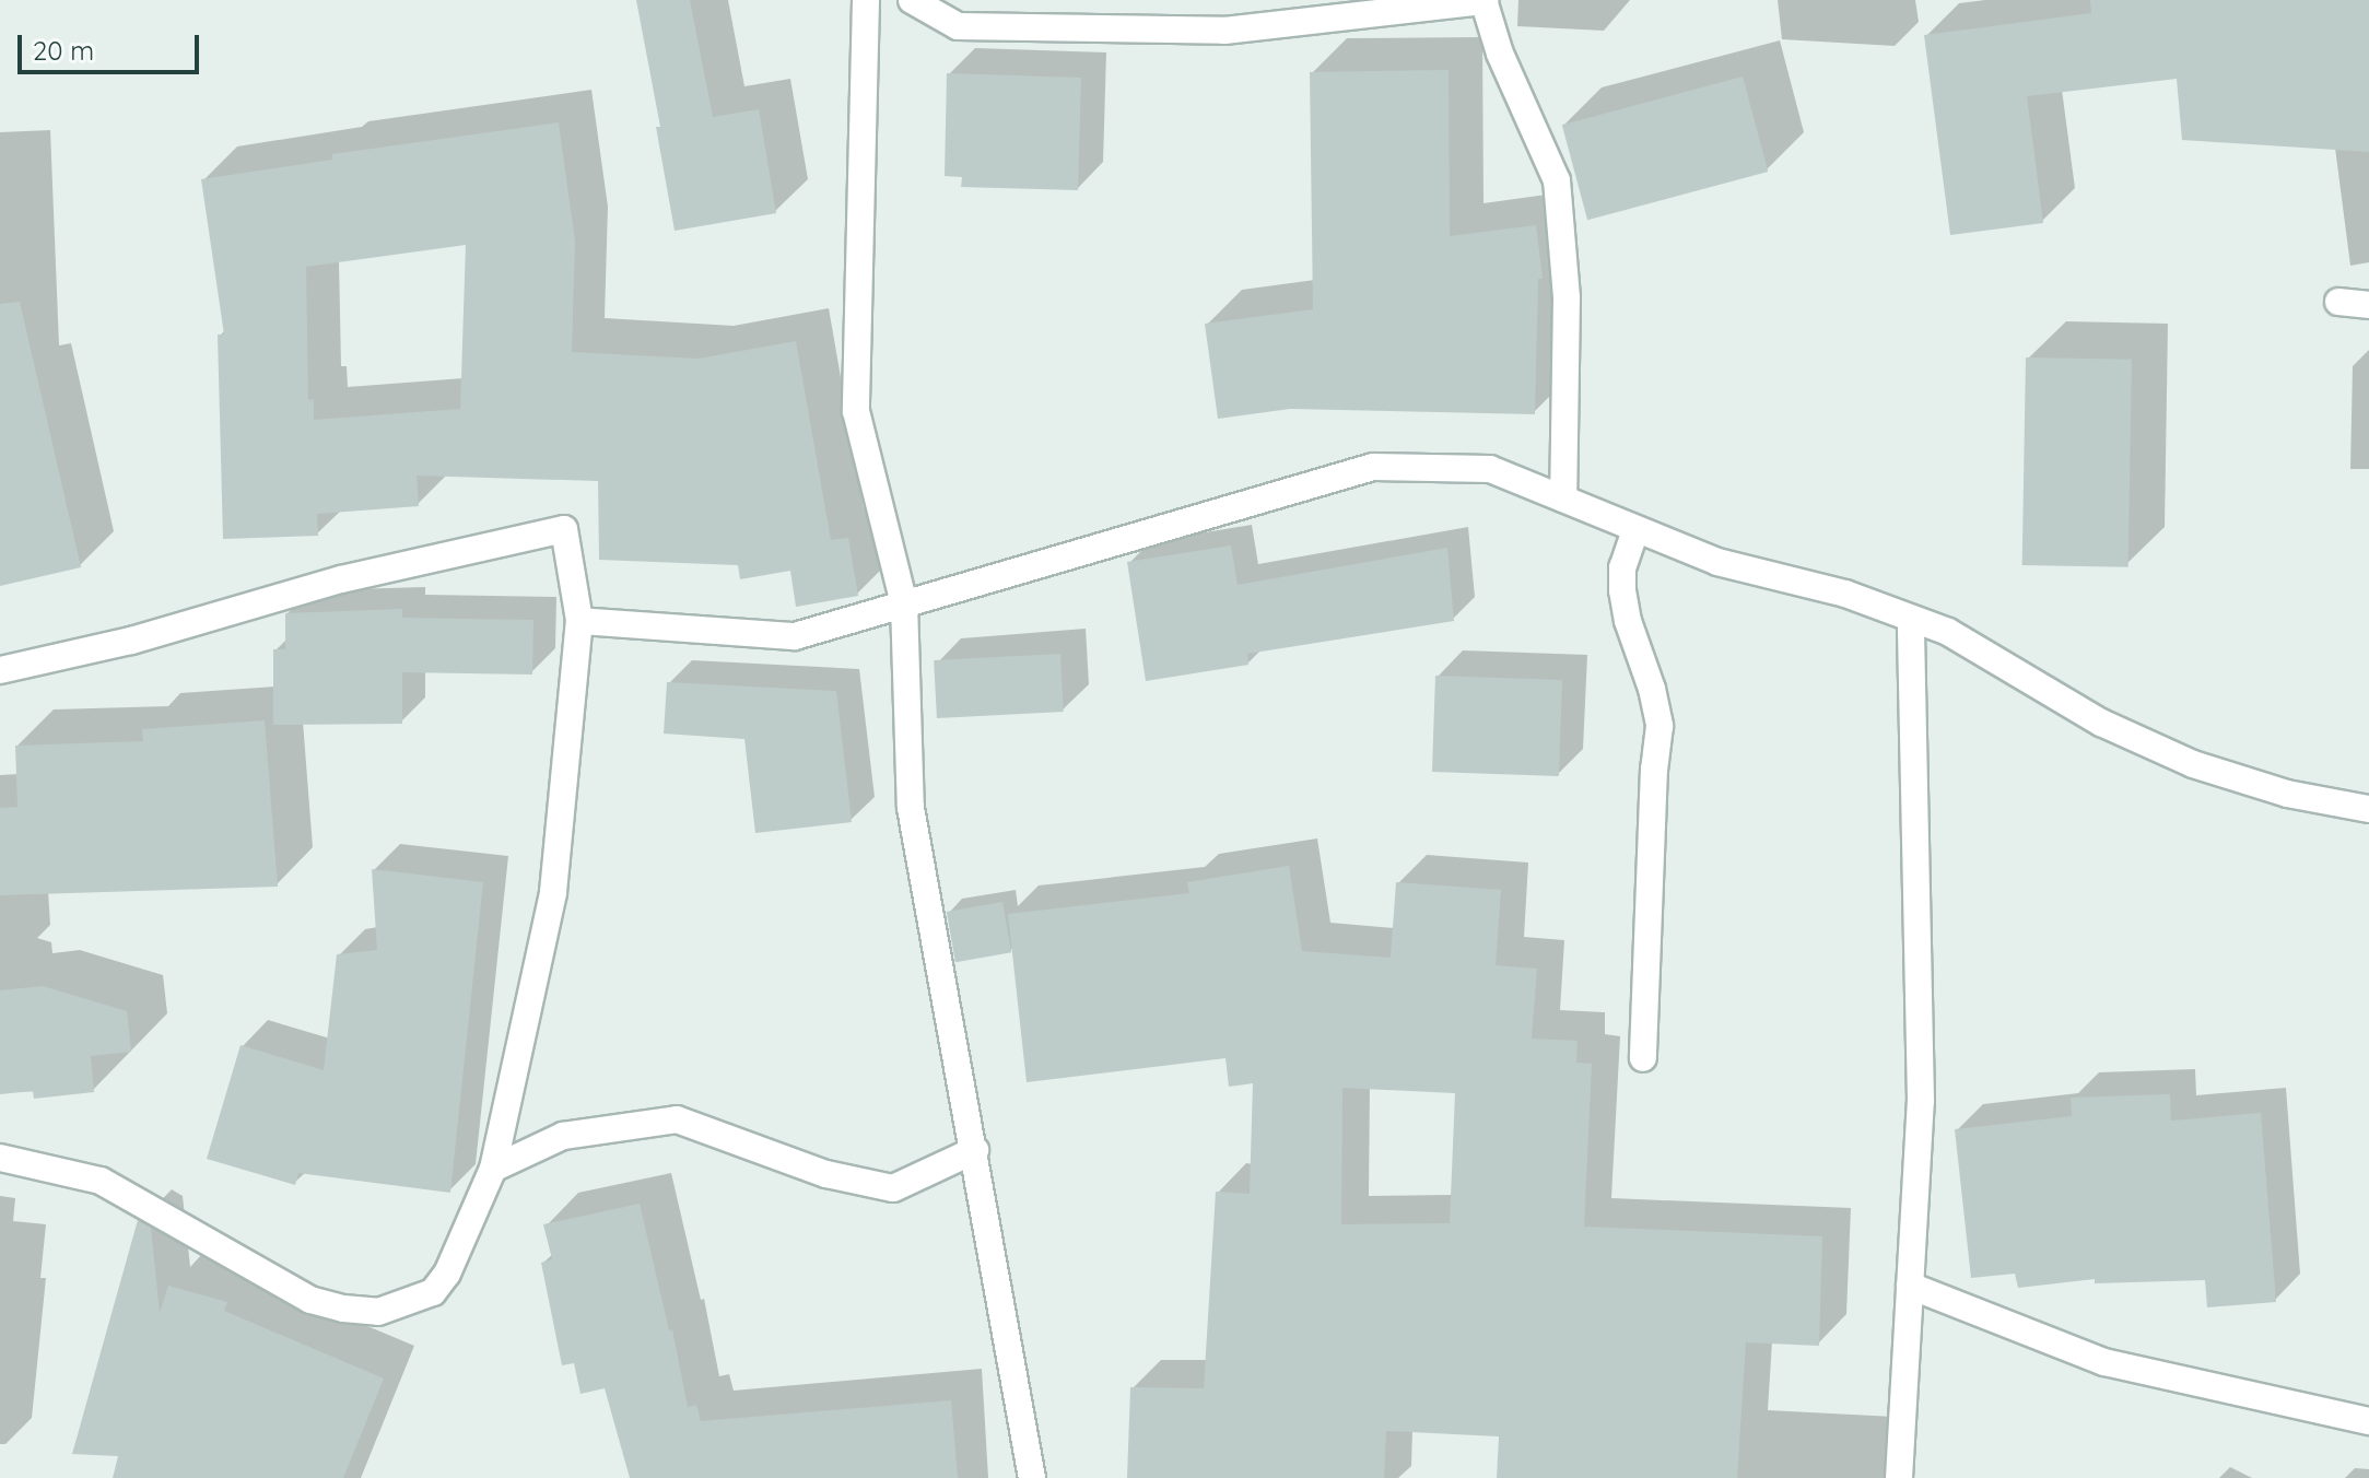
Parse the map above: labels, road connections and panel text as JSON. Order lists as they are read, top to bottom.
{
  "scale_bar": "20 m"
}
